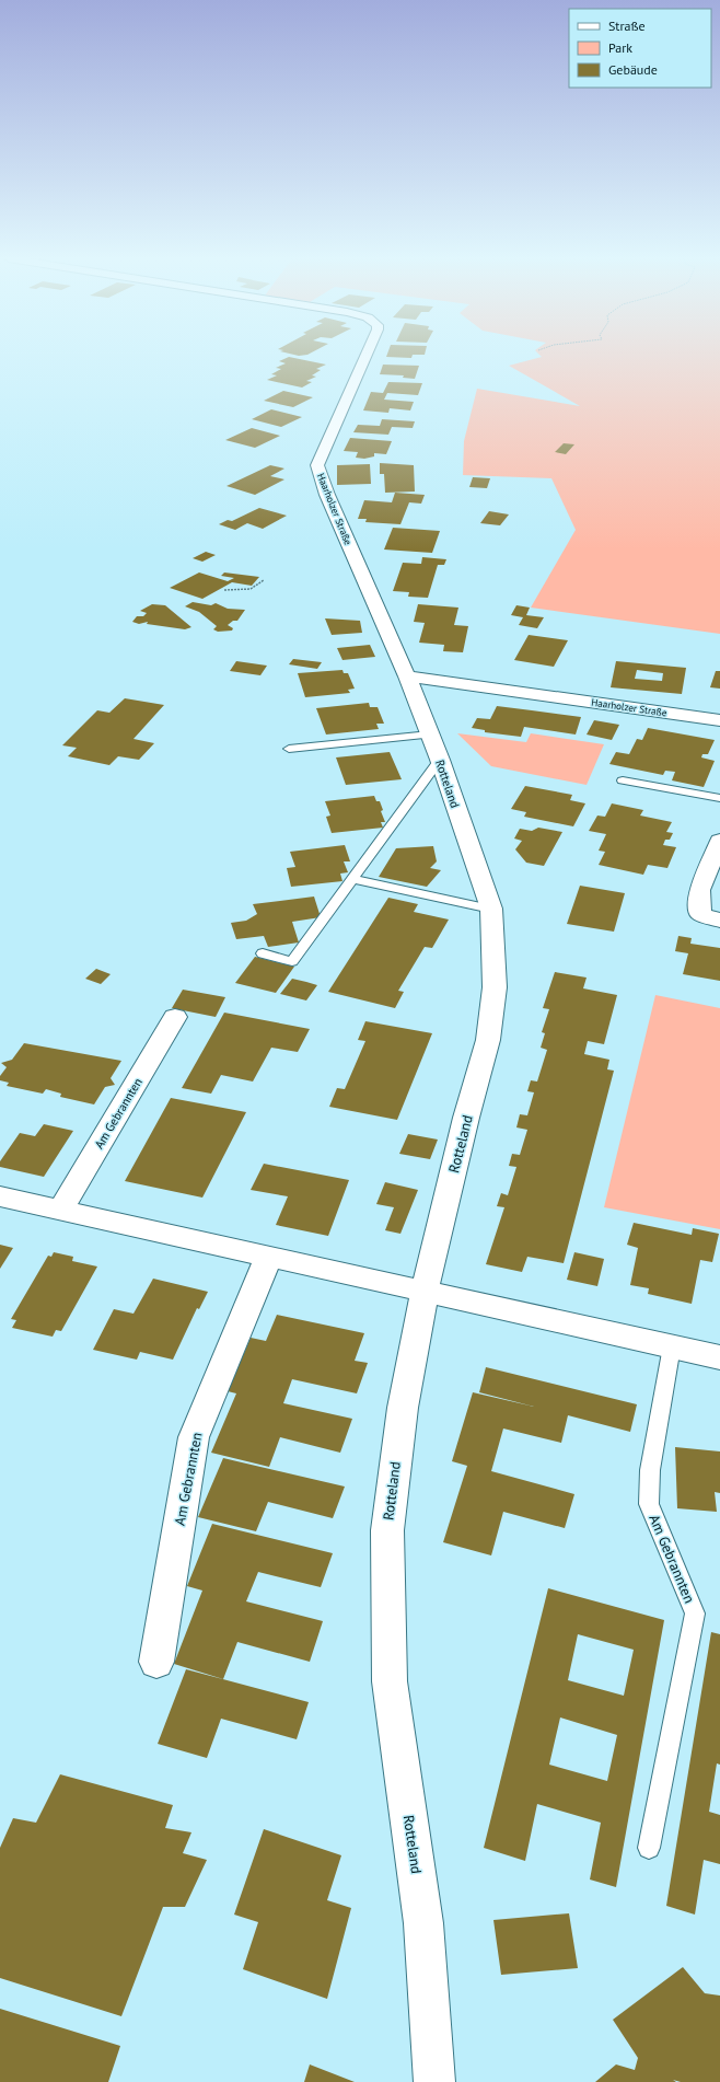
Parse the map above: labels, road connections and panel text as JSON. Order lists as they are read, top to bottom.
{
  "streets": {
    "street": ["Haarholzer Straße", "Rotteland", "Am Gebrannten"]
  },
  "crossings": [
    ["Haarholzer Straße", "Rotteland"]
  ],
  "legend": ["Straße", "Park", "Gebäude"]
}
